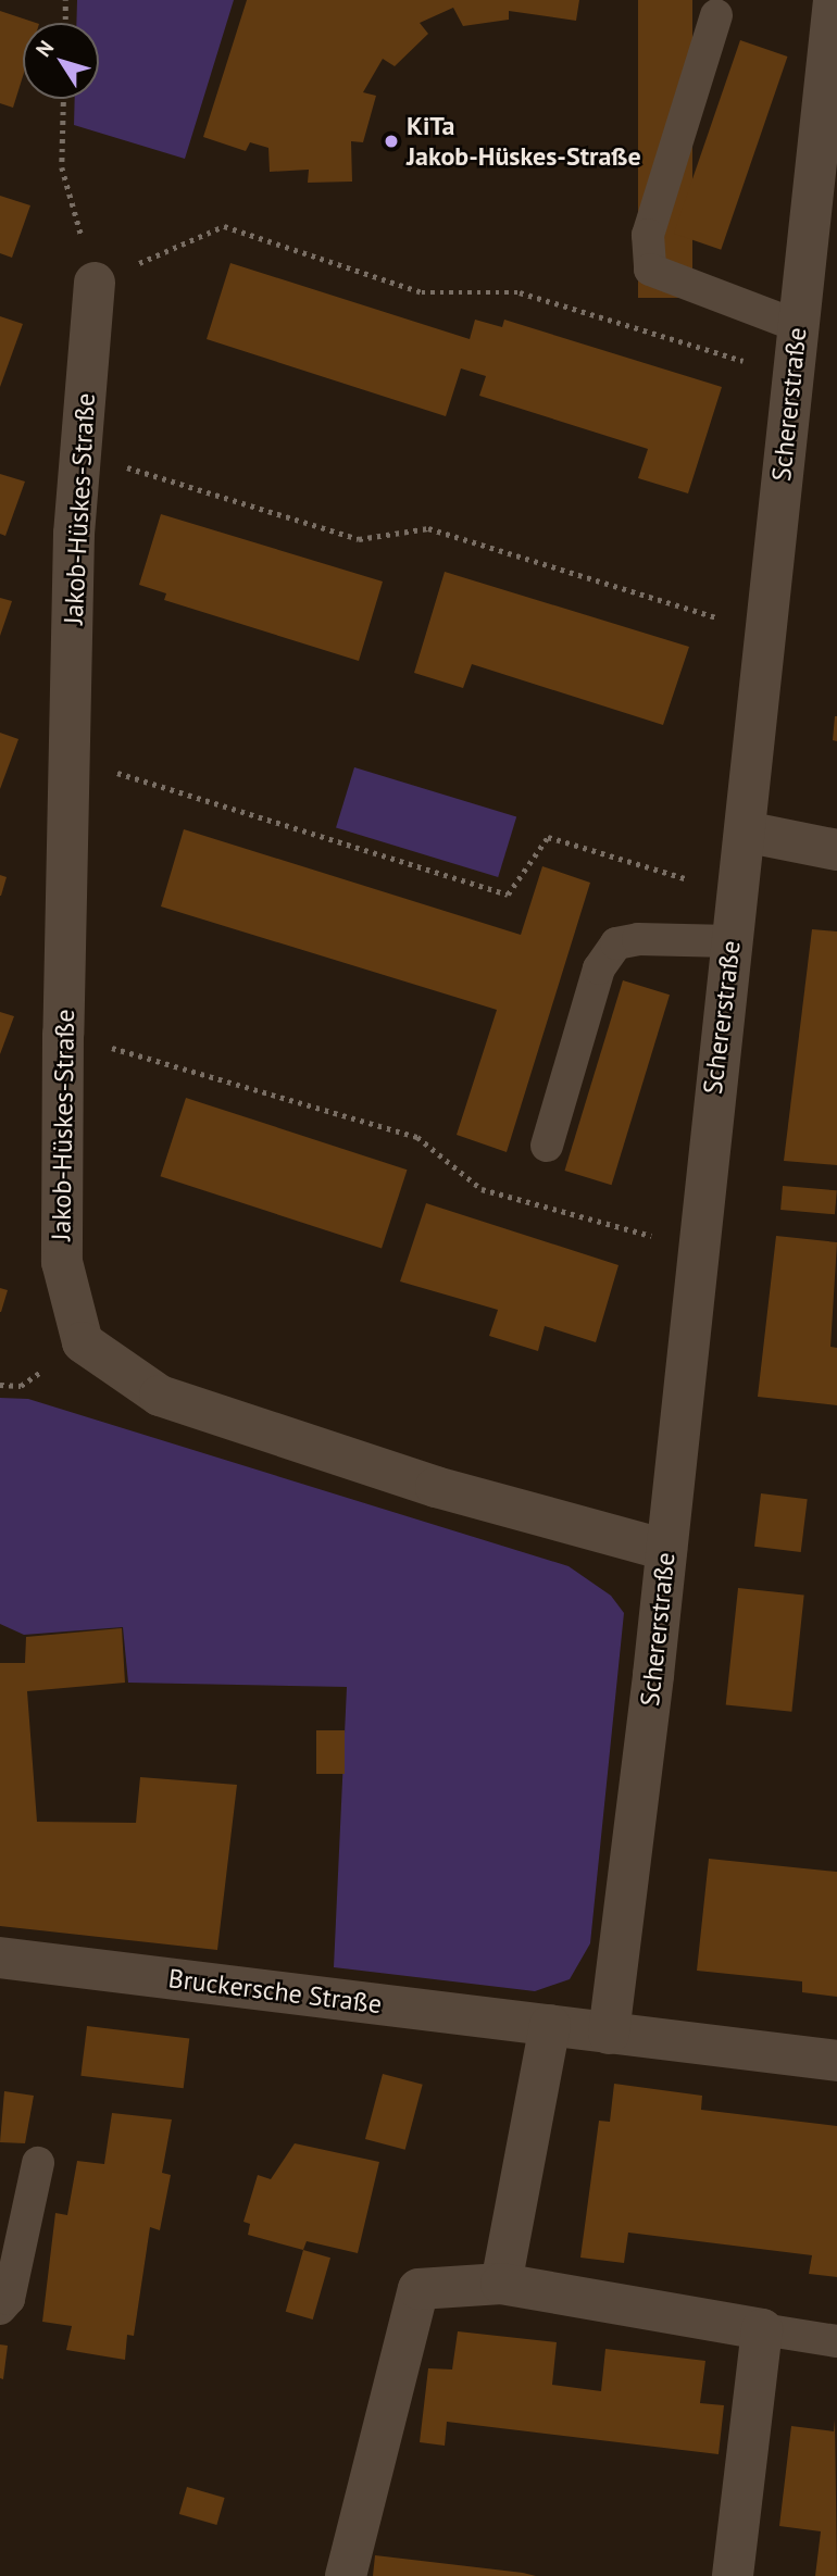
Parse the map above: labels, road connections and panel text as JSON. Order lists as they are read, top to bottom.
{
  "streets": {
    "street": ["Schererstraße", "Jakob-Hüskes-Straße", "Bruckersche Straße"]
  },
  "crossings": [
    ["Schererstraße", "Jakob-Hüskes-Straße"],
    ["Schererstraße", "Bruckersche Straße"]
  ],
  "places": ["KiTa Jakob-Hüskes-Straße"],
  "north": "top left"
}
